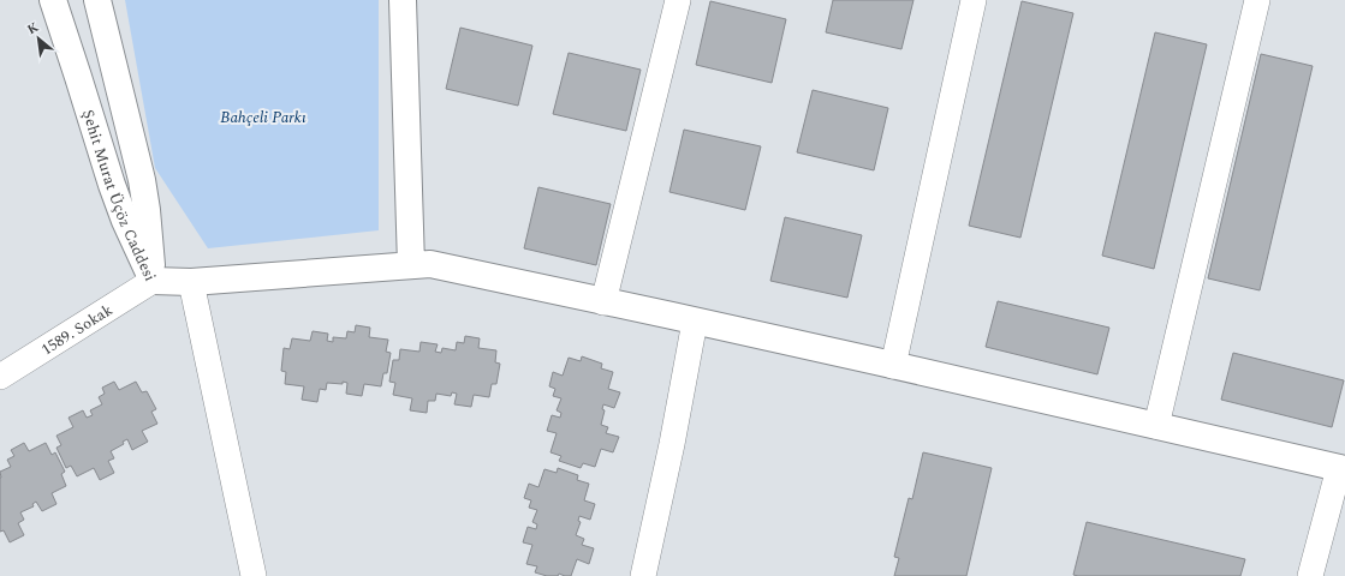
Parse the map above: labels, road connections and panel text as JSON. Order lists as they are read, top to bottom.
{
  "streets": {
    "street": ["Şehit Murat Üçöz Caddesi", "1589. Sokak"]
  },
  "crossings": [
    ["Şehit Murat Üçöz Caddesi", "1589. Sokak"]
  ],
  "parks": ["Bahçeli Parkı"],
  "north": "top left"
}
